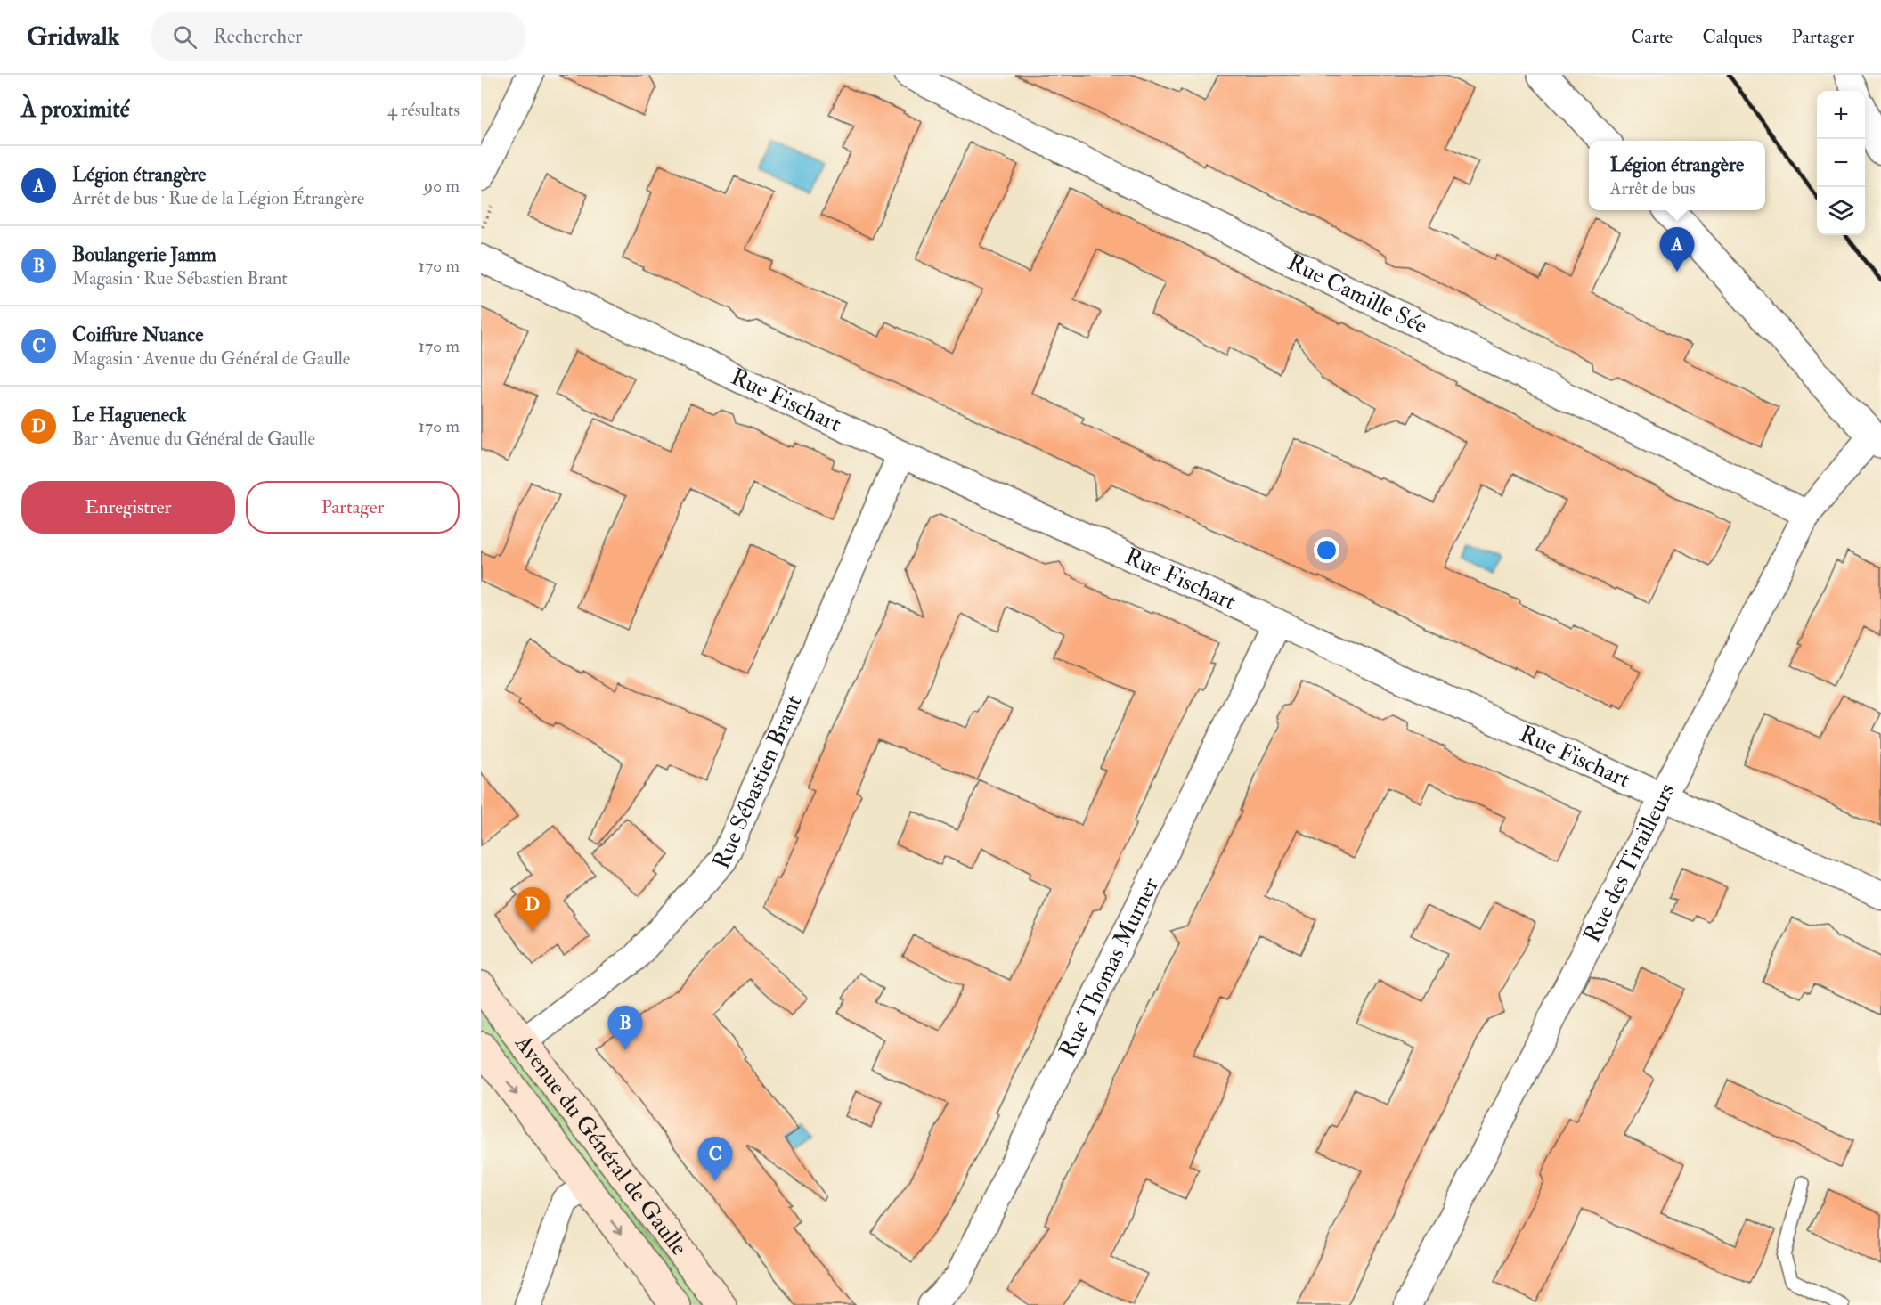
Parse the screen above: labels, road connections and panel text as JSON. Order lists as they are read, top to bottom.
{
  "streets": {
    "main road": ["Avenue du Général de Gaulle"],
    "street": [
      "Rue Camille Sée",
      "Rue Fischart",
      "Rue Sébastien Brant",
      "Rue des Tirailleurs",
      "Rue Thomas Murner"
    ]
  },
  "crossings": [
    ["Rue Camille Sée", "Rue des Tirailleurs"],
    ["Rue Fischart", "Rue Sébastien Brant"],
    ["Rue Fischart", "Rue des Tirailleurs"],
    ["Rue Fischart", "Rue Thomas Murner"],
    ["Rue Sébastien Brant", "Avenue du Général de Gaulle"]
  ],
  "page": {
    "header": "Gridwalk",
    "search": "Rechercher",
    "nav": ["Carte", "Calques", "Partager"],
    "heading": ["À proximité", "4 résultats"],
    "map_buttons": ["+", "−"],
    "popup": ["Légion étrangère", "Arrêt de bus"],
    "list": [
      {
        "mark": "A",
        "name": "Légion étrangère",
        "note": "Arrêt de bus · Rue de la Légion Étrangère",
        "value": "90 m"
      },
      {
        "mark": "B",
        "name": "Boulangerie Jamm",
        "note": "Magasin · Rue Sébastien Brant",
        "value": "170 m"
      },
      {
        "mark": "C",
        "name": "Coiffure Nuance",
        "note": "Magasin · Avenue du Général de Gaulle",
        "value": "170 m"
      },
      {
        "mark": "D",
        "name": "Le Hagueneck",
        "note": "Bar · Avenue du Général de Gaulle",
        "value": "170 m"
      }
    ],
    "pins": [
      "A",
      "D",
      "B",
      "C"
    ],
    "buttons": ["Enregistrer", "Partager"]
  }
}
